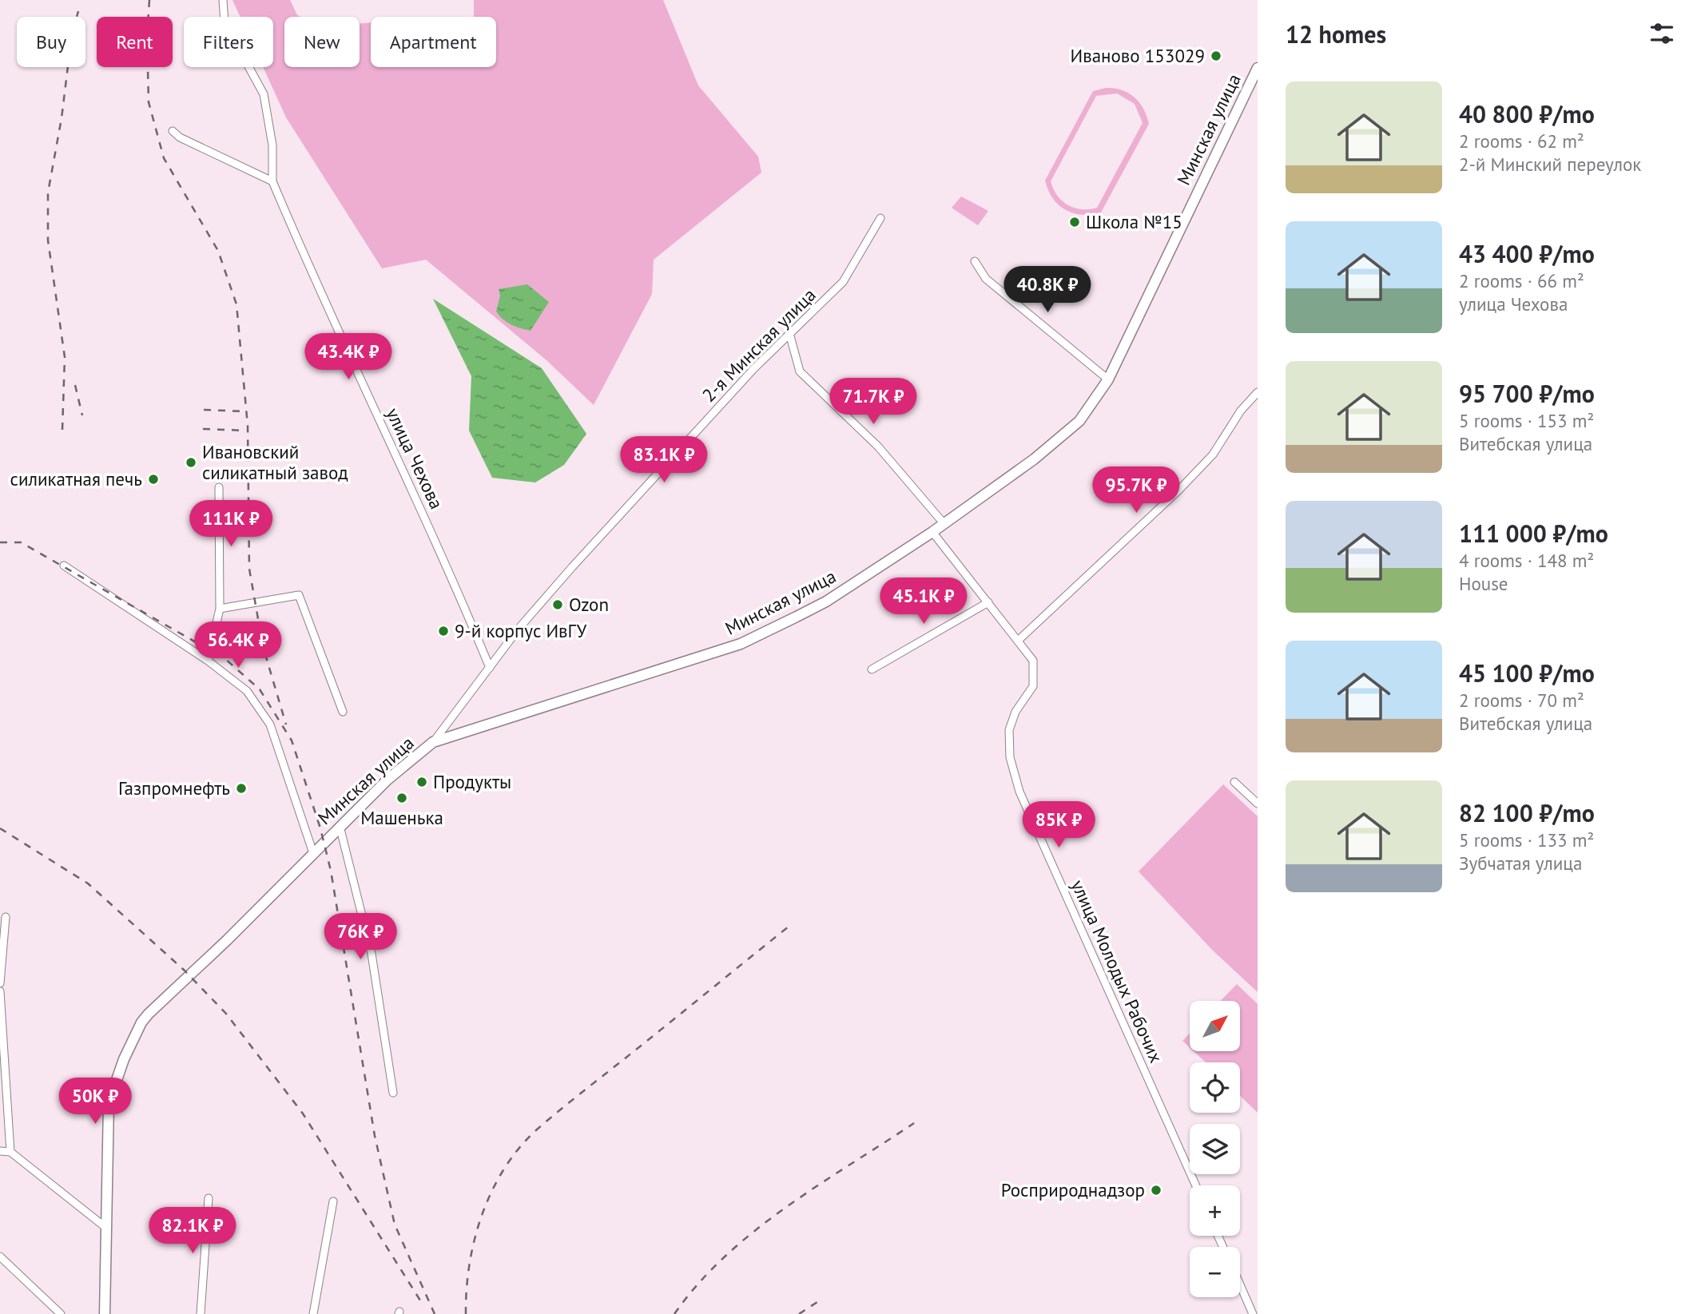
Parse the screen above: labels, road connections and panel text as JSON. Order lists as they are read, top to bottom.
{
  "streets": {
    "main road": ["Минская улица"],
    "street": ["2-я Минская улица", "улица Чехова", "улица Молодых Рабочих"]
  },
  "crossings": [
    ["Минская улица", "2-я Минская улица"],
    ["Минская улица", "улица Молодых Рабочих"],
    ["2-я Минская улица", "улица Чехова"]
  ],
  "places": [
    "Иваново 153029",
    "Школа №15",
    "Ивановский силикатный завод",
    "силикатная печь",
    "Ozon",
    "9-й корпус ИвГУ",
    "Продукты",
    "Газпромнефть",
    "Машенька",
    "Росприроднадзор"
  ],
  "north": "top right",
  "page": {
    "heading": "12 homes",
    "chip": [
      "Buy",
      "Rent",
      "Filters",
      "New",
      "Apartment"
    ],
    "list": [
      {
        "name": "40 800 ₽/mo",
        "note": "2 rooms · 62 m² · 2-й Минский переулок"
      },
      {
        "name": "43 400 ₽/mo",
        "note": "2 rooms · 66 m² · улица Чехова"
      },
      {
        "name": "95 700 ₽/mo",
        "note": "5 rooms · 153 m² · Витебская улица"
      },
      {
        "name": "111 000 ₽/mo",
        "note": "4 rooms · 148 m² · House"
      },
      {
        "name": "45 100 ₽/mo",
        "note": "2 rooms · 70 m² · Витебская улица"
      },
      {
        "name": "82 100 ₽/mo",
        "note": "5 rooms · 133 m² · Зубчатая улица"
      }
    ],
    "price": [
      "40.8K ₽",
      "43.4K ₽",
      "71.7K ₽",
      "83.1K ₽",
      "95.7K ₽",
      "111K ₽",
      "45.1K ₽",
      "56.4K ₽",
      "85K ₽",
      "76K ₽",
      "50K ₽",
      "82.1K ₽"
    ],
    "map_buttons": ["+", "−"]
  }
}
